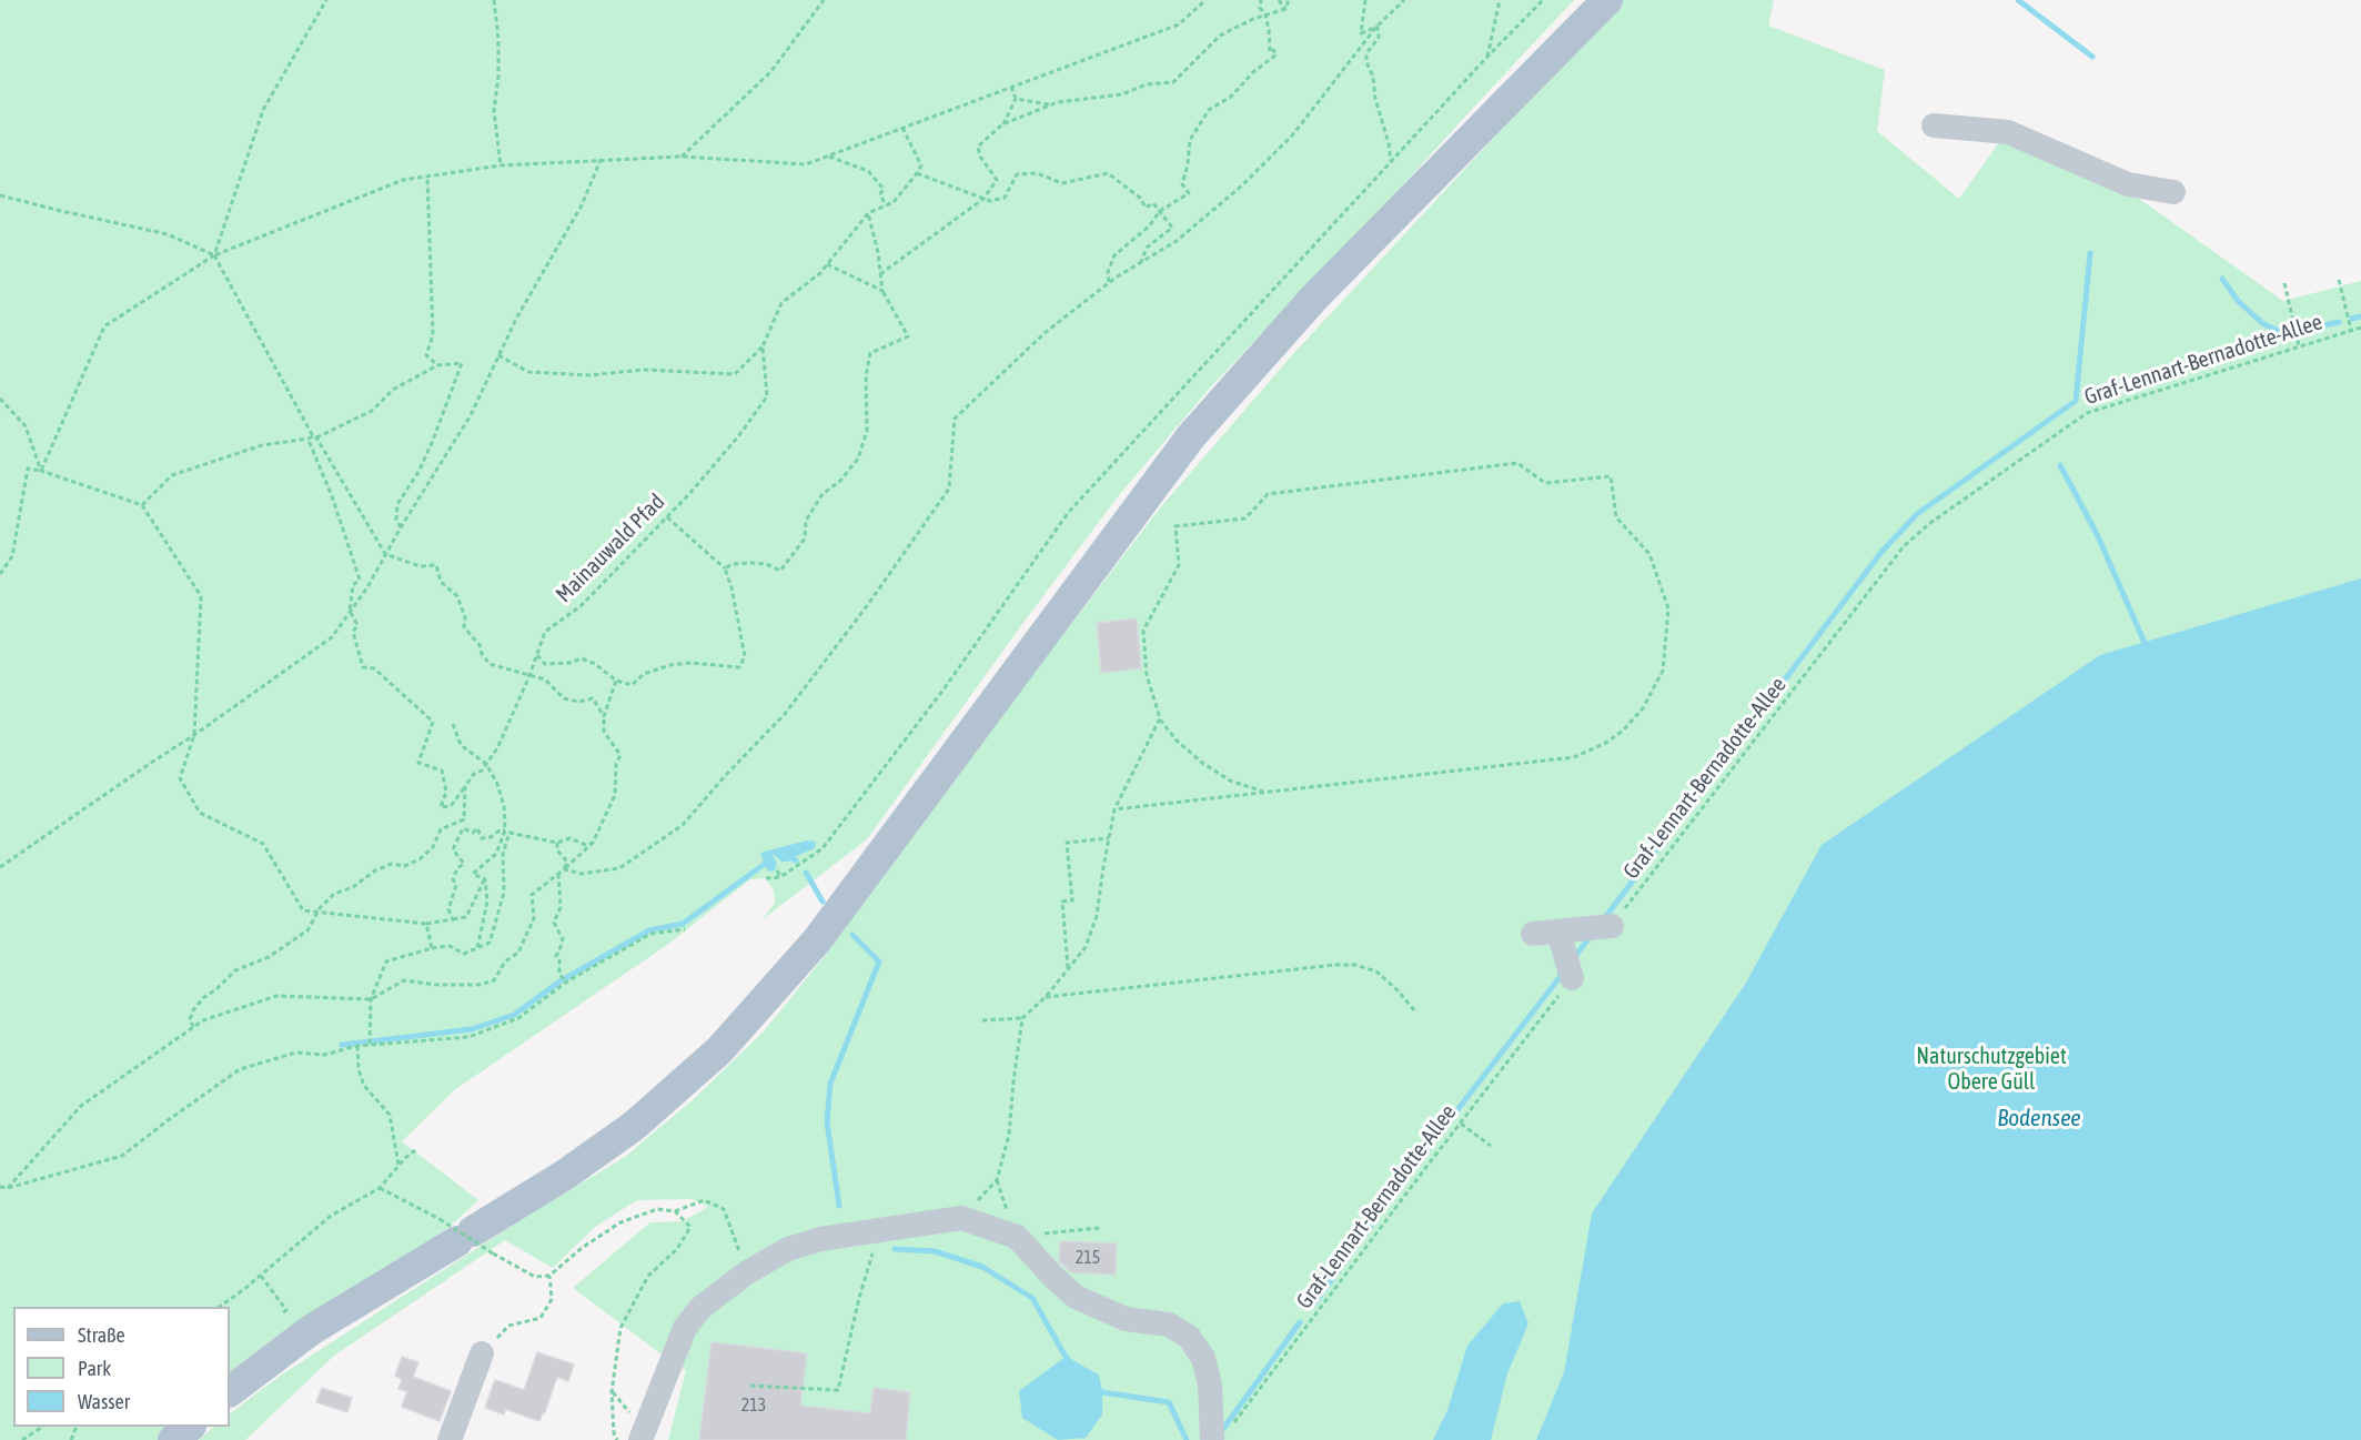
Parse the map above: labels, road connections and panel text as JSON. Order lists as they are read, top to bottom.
{
  "streets": {
    "path": ["Graf-Lennart-Bernadotte-Allee", "Mainauwald Pfad"]
  },
  "water": ["Bodensee"],
  "parks": ["Naturschutzgebiet Obere Güll"],
  "house_numbers": ["215", "213"],
  "legend": ["Straße", "Park", "Wasser"]
}
